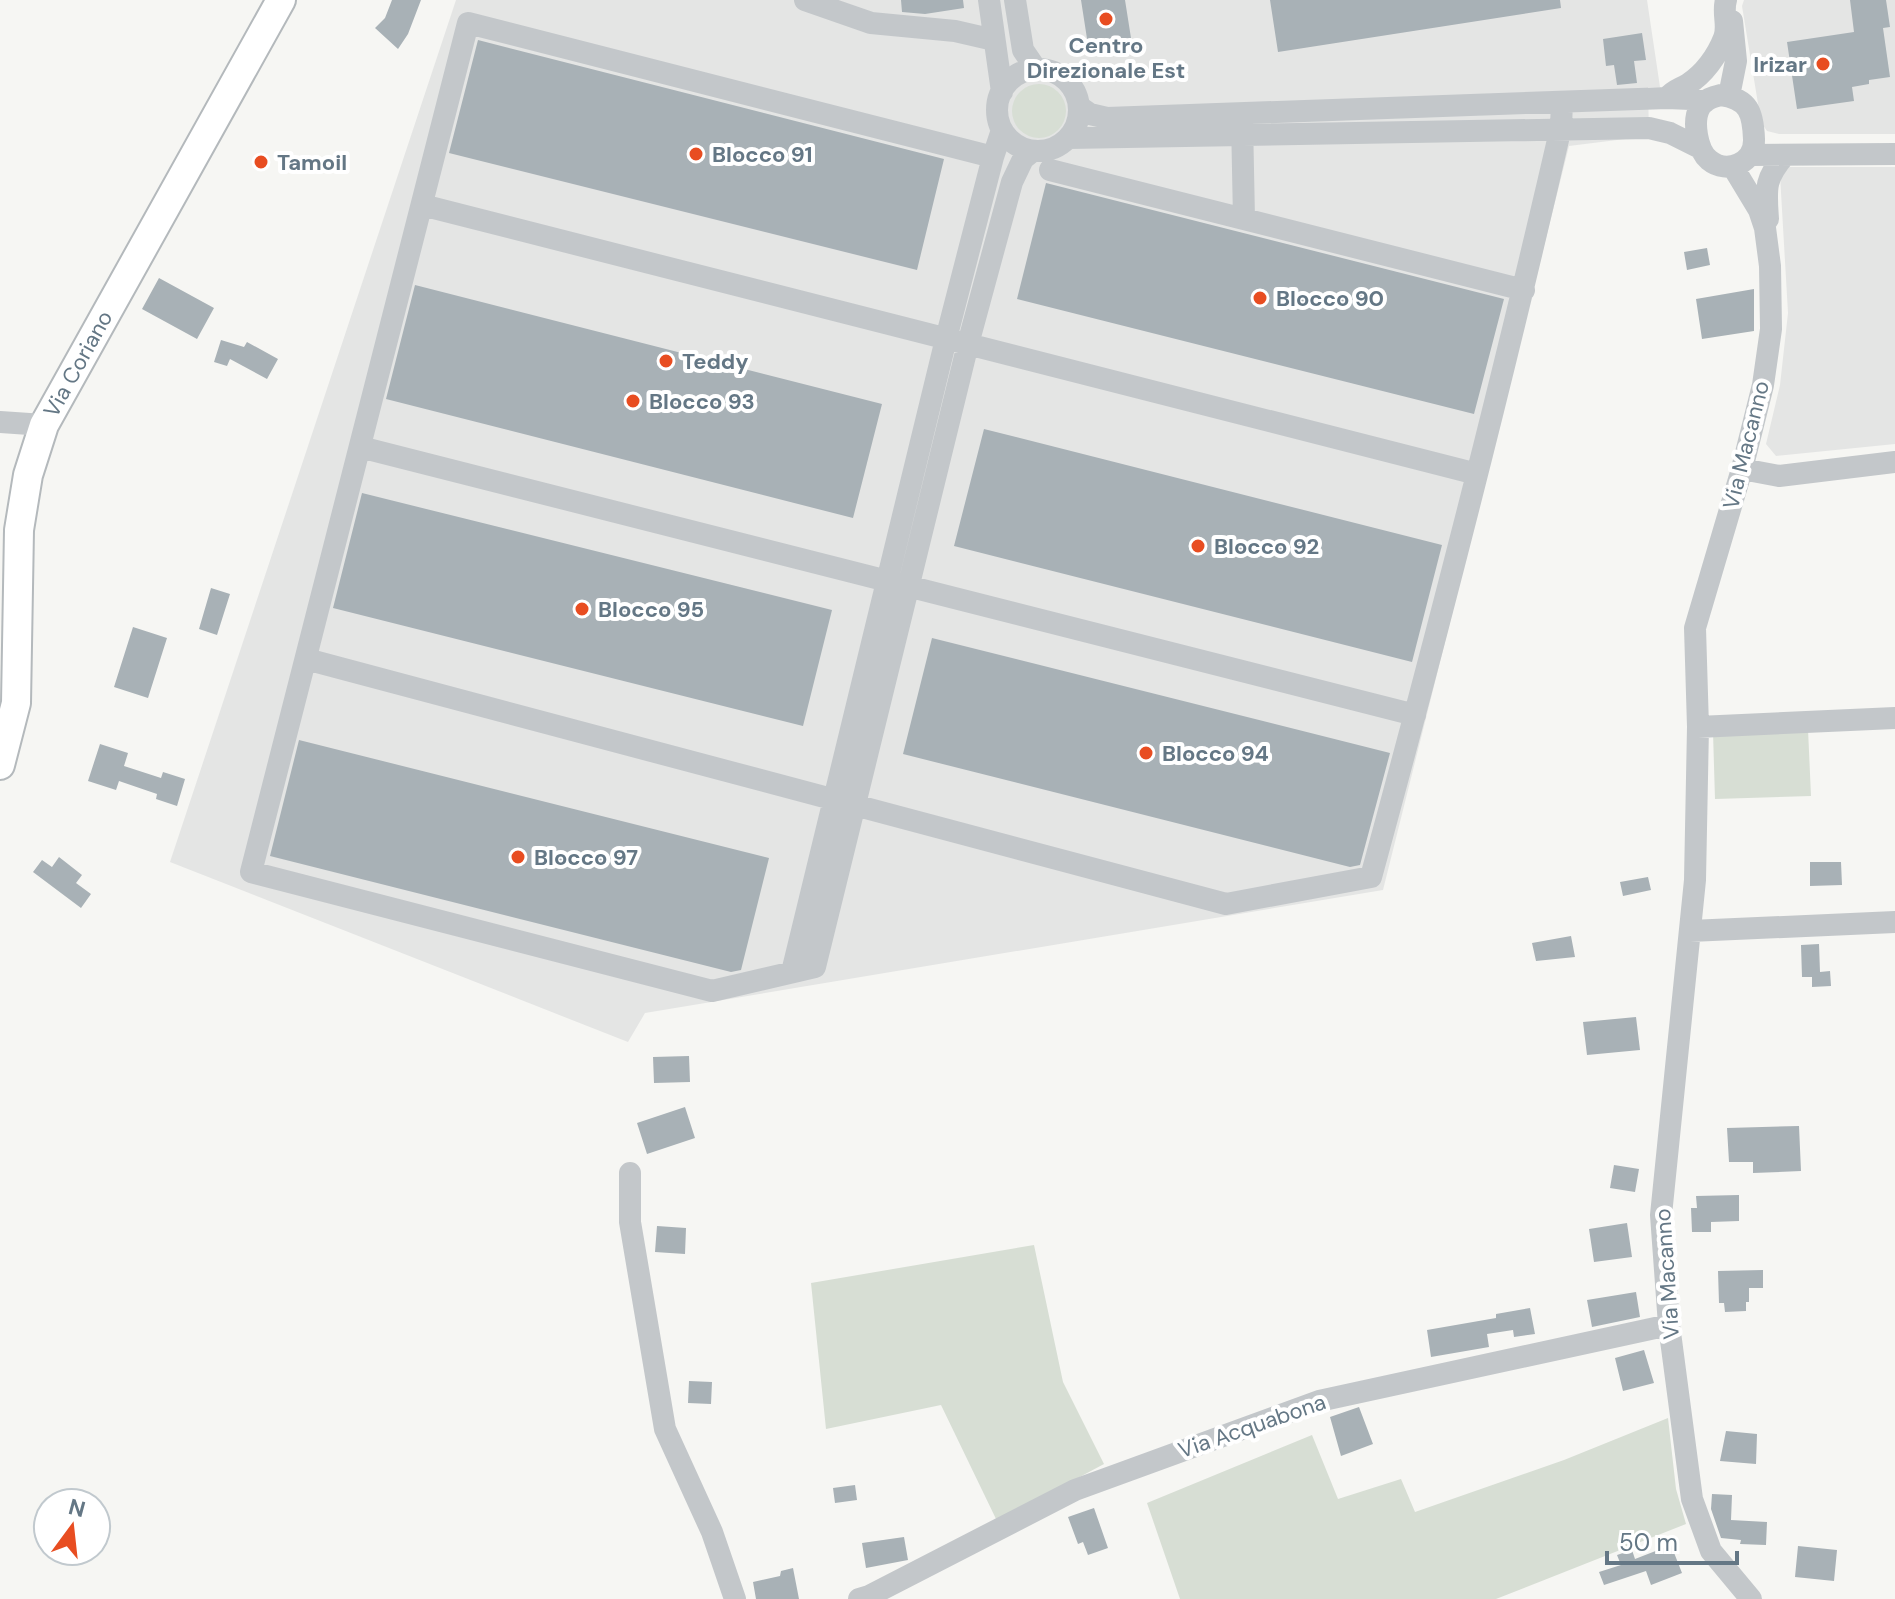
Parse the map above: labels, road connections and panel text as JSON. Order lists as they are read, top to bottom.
{
  "streets": {
    "main road": ["Via Coriano"],
    "street": ["Via Macanno", "Via Acquabona"]
  },
  "crossings": [
    ["Via Macanno", "Via Acquabona"]
  ],
  "places": [
    "Centro Direzionale Est",
    "Irizar",
    "Blocco 91",
    "Tamoil",
    "Blocco 90",
    "Teddy",
    "Blocco 93",
    "Blocco 92",
    "Blocco 95",
    "Blocco 94",
    "Blocco 97"
  ],
  "scale_bar": "50 m",
  "north": "top"
}
